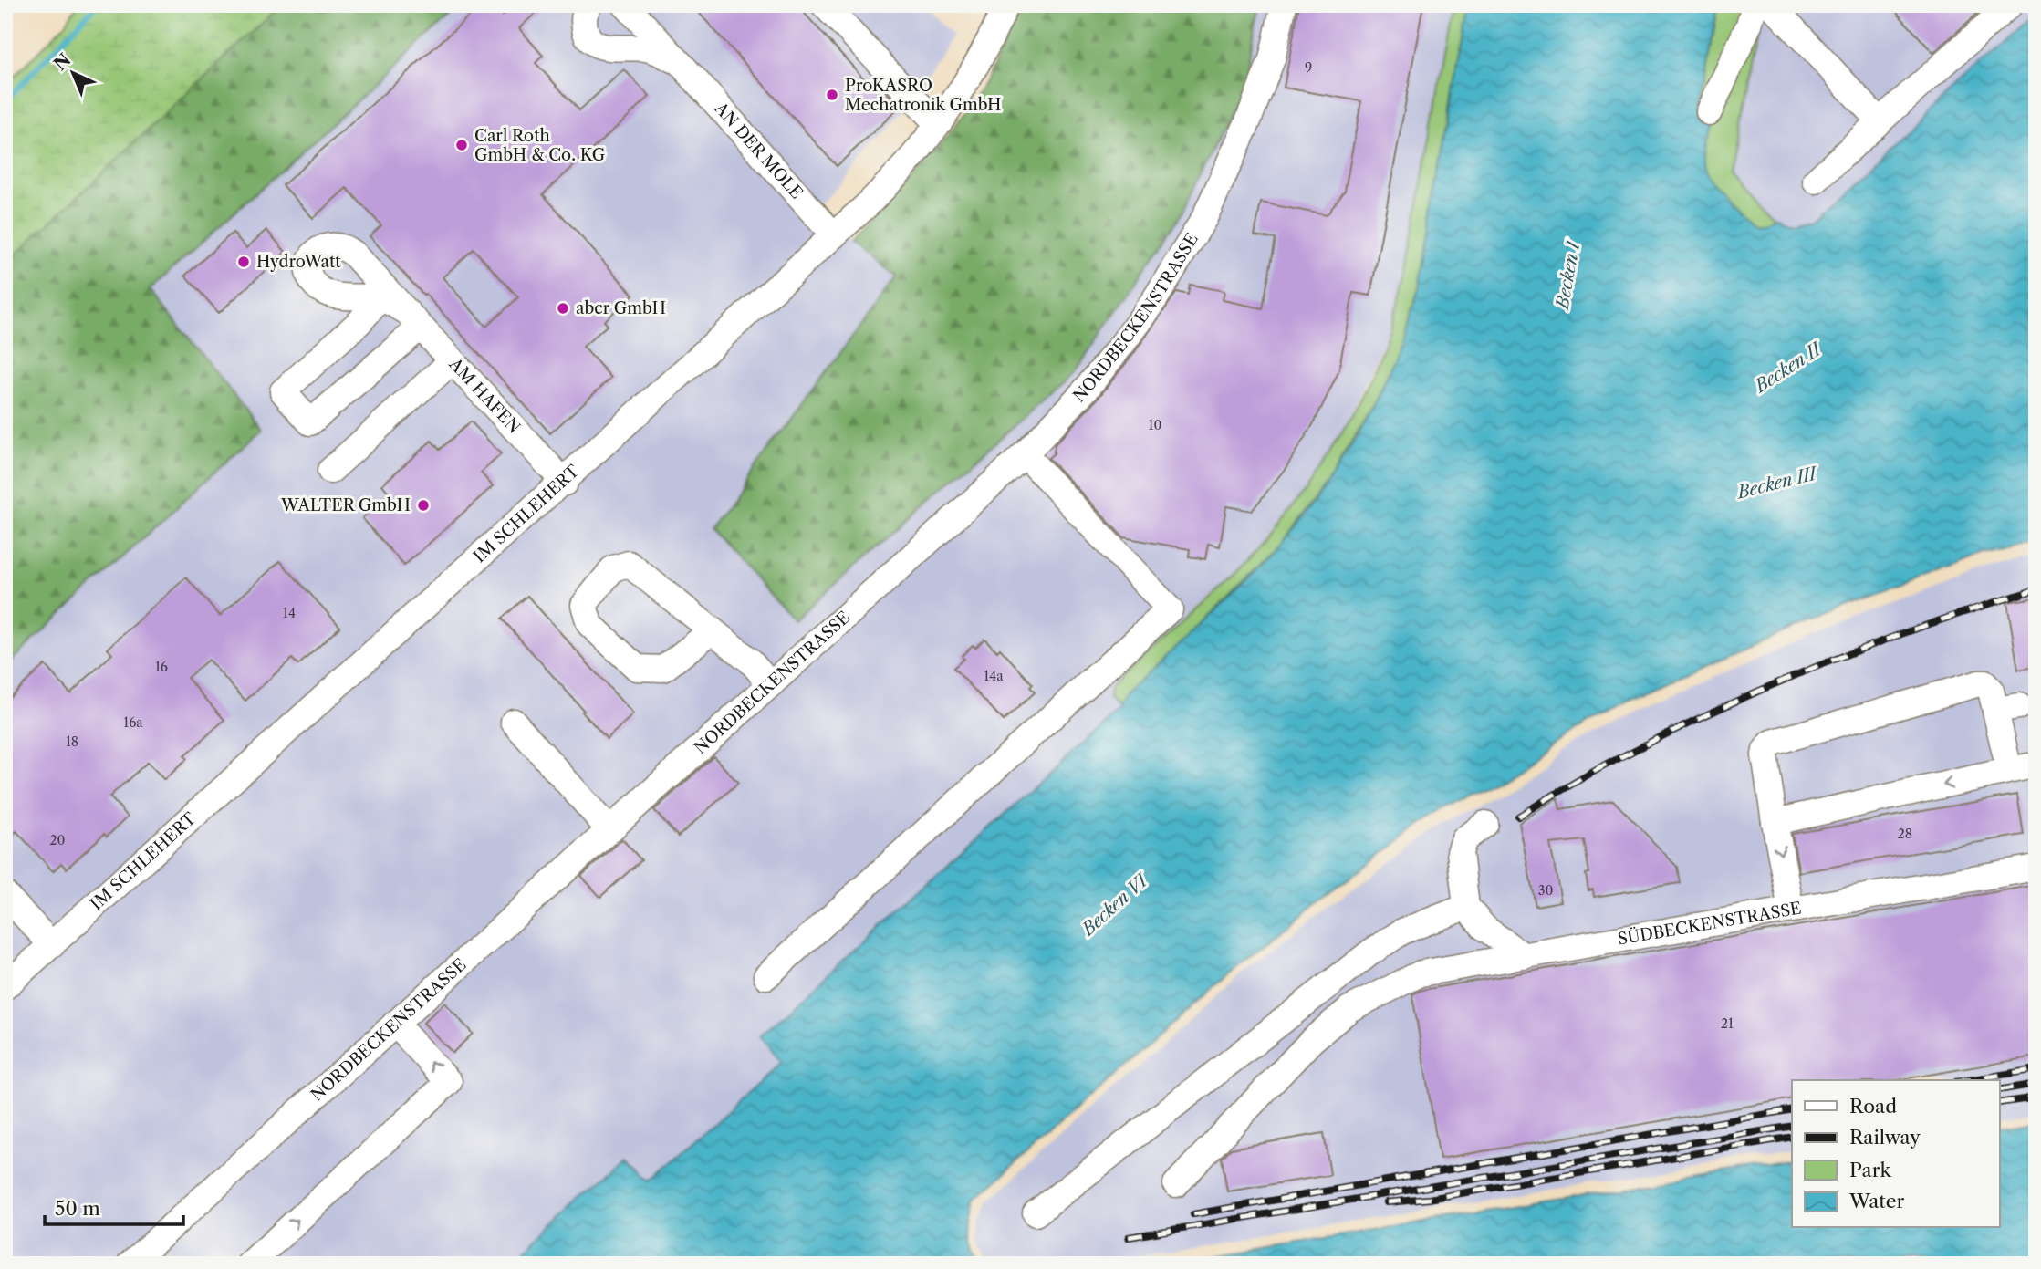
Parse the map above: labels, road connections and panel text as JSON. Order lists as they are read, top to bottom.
{
  "streets": {
    "street": [
      "AN DER MOLE",
      "NORDBECKENSTRASSE",
      "AM HAFEN",
      "IM SCHLEHERT",
      "SÜDBECKENSTRASSE"
    ]
  },
  "crossings": [
    ["AN DER MOLE", "IM SCHLEHERT"],
    ["AM HAFEN", "IM SCHLEHERT"]
  ],
  "water": [
    "Becken I",
    "Becken II",
    "Becken III",
    "Becken VI"
  ],
  "places": [
    "ProKASRO Mechatronik GmbH",
    "Carl Roth GmbH & Co. KG",
    "HydroWatt",
    "abcr GmbH",
    "WALTER GmbH"
  ],
  "house_numbers": [
    "9",
    "10",
    "14",
    "16",
    "14a",
    "16a",
    "18",
    "28",
    "20",
    "30",
    "21"
  ],
  "legend": [
    "Road",
    "Railway",
    "Park",
    "Water"
  ],
  "scale_bar": "50 m",
  "north": "top left"
}
